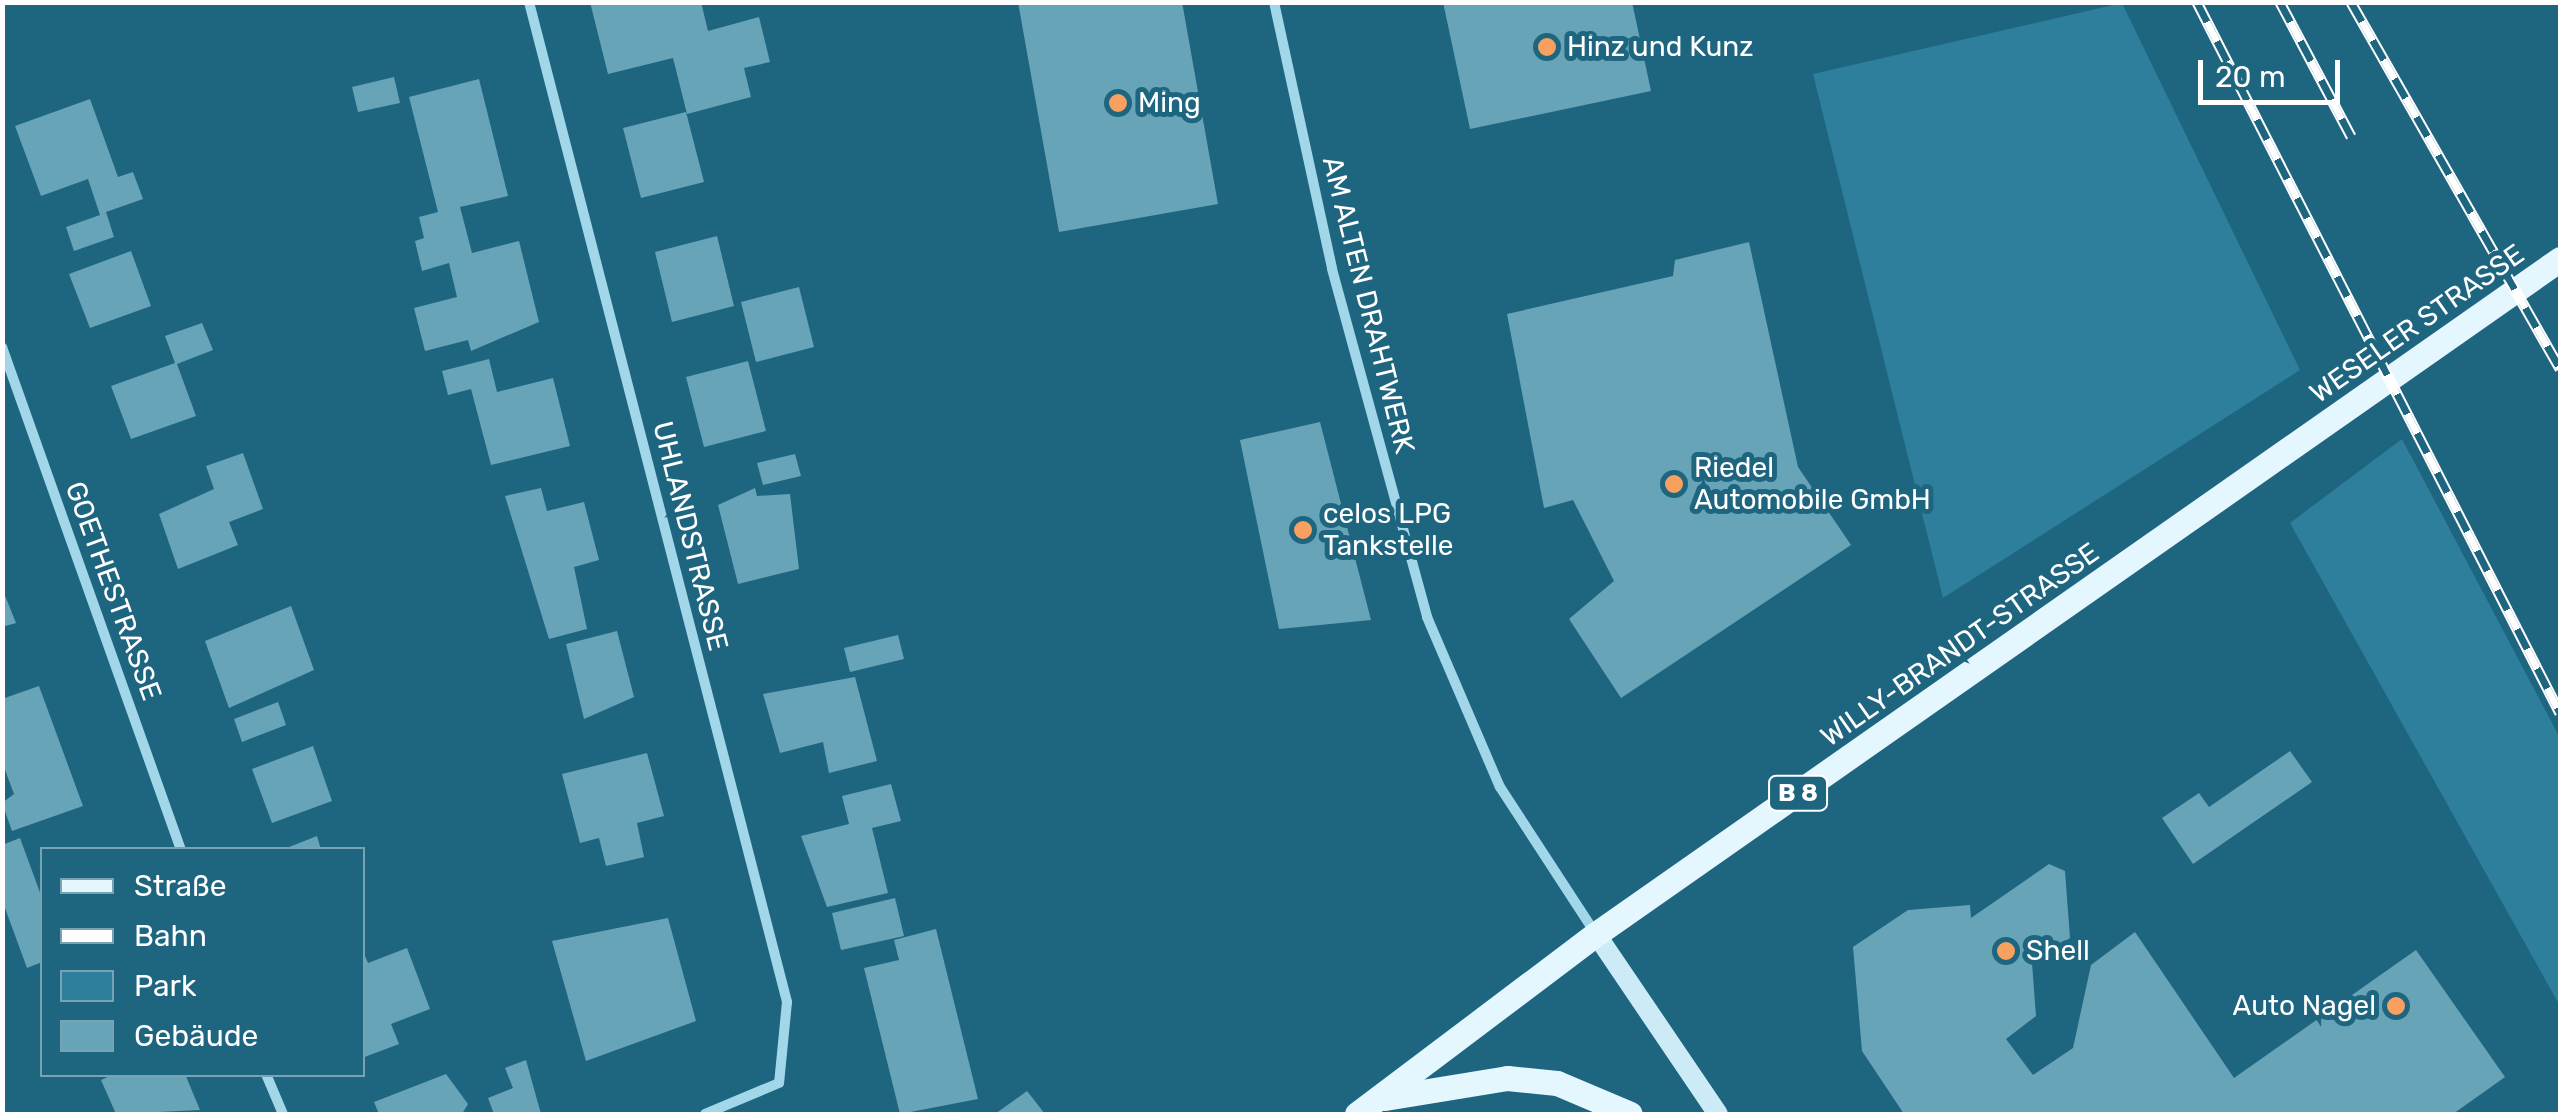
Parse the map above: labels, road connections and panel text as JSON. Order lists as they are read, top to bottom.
{
  "streets": {
    "main road": ["WESELER STRASSE", "WILLY-BRANDT-STRASSE", "B 8"],
    "street": ["AM ALTEN DRAHTWERK", "UHLANDSTRASSE", "GOETHESTRASSE"]
  },
  "crossings": [
    ["AM ALTEN DRAHTWERK", "WILLY-BRANDT-STRASSE"],
    ["WESELER STRASSE", "WILLY-BRANDT-STRASSE"]
  ],
  "places": [
    "Hinz und Kunz",
    "Ming",
    "Riedel Automobile GmbH",
    "celos LPG Tankstelle",
    "Shell",
    "Auto Nagel"
  ],
  "legend": [
    "Straße",
    "Bahn",
    "Park",
    "Gebäude"
  ],
  "scale_bar": "20 m"
}
